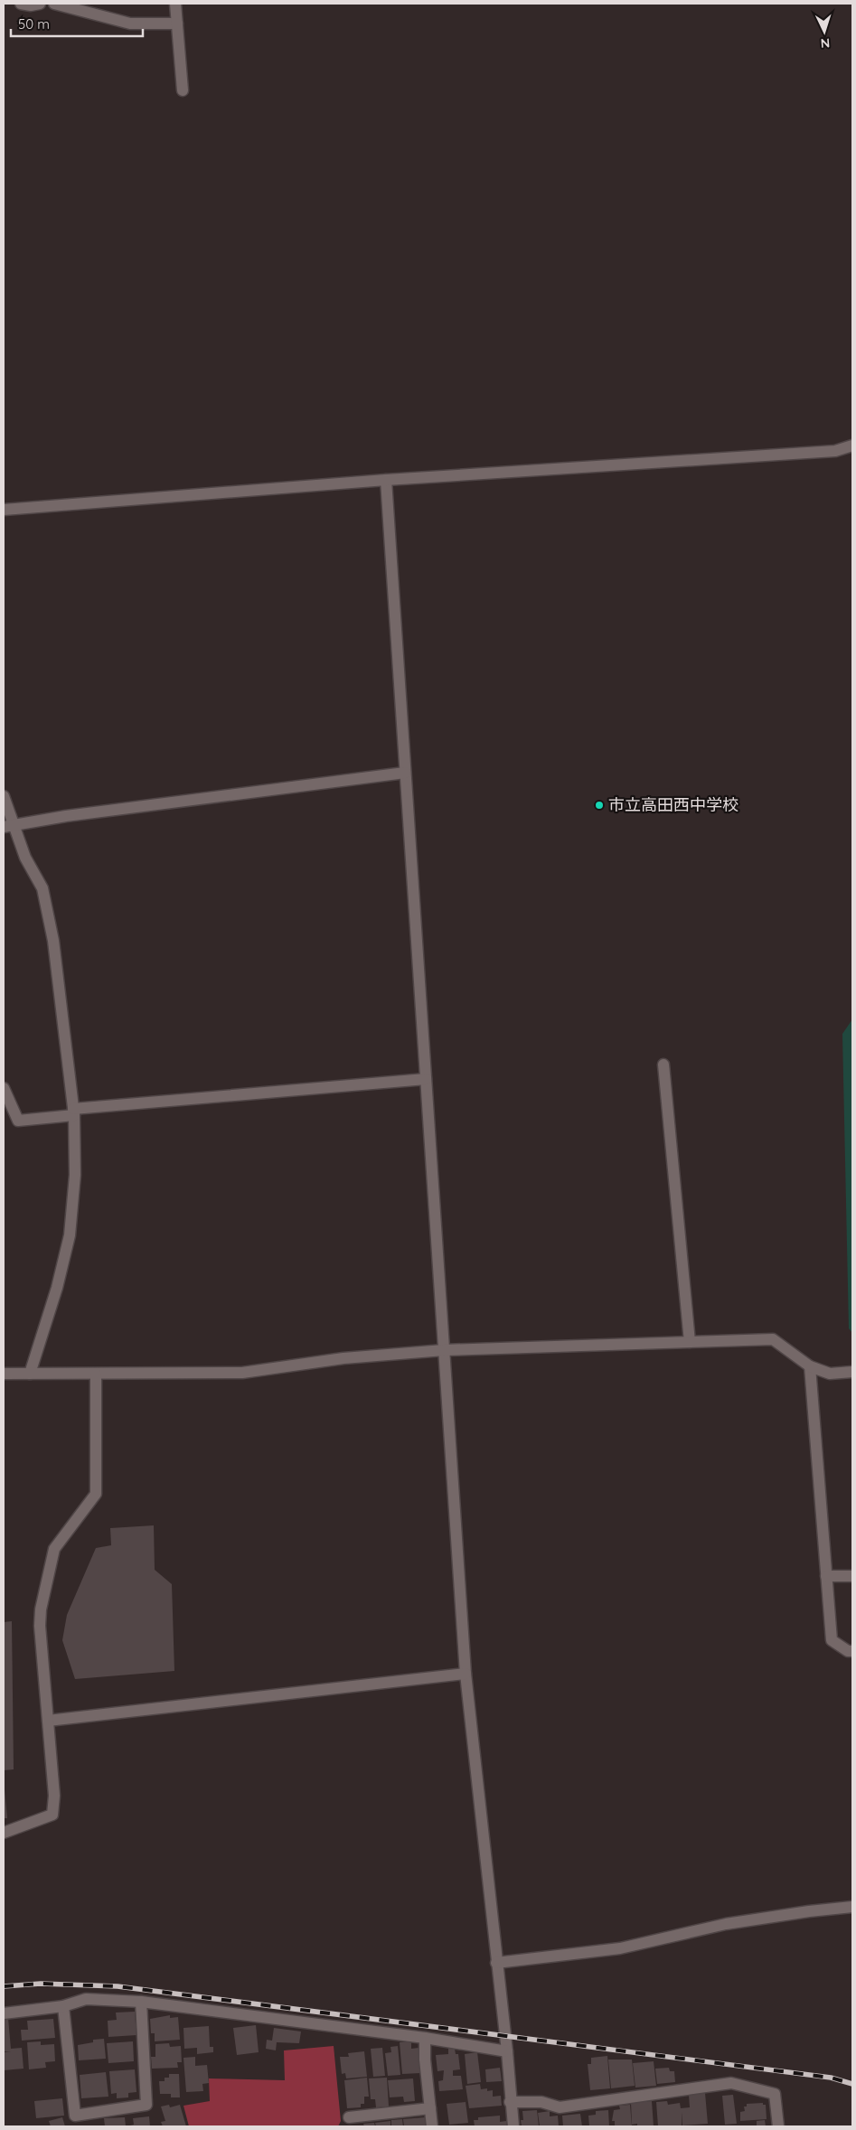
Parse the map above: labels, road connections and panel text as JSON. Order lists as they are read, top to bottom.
{
  "places": ["市立高田西中学校"],
  "scale_bar": "50 m",
  "north": "bottom"
}
